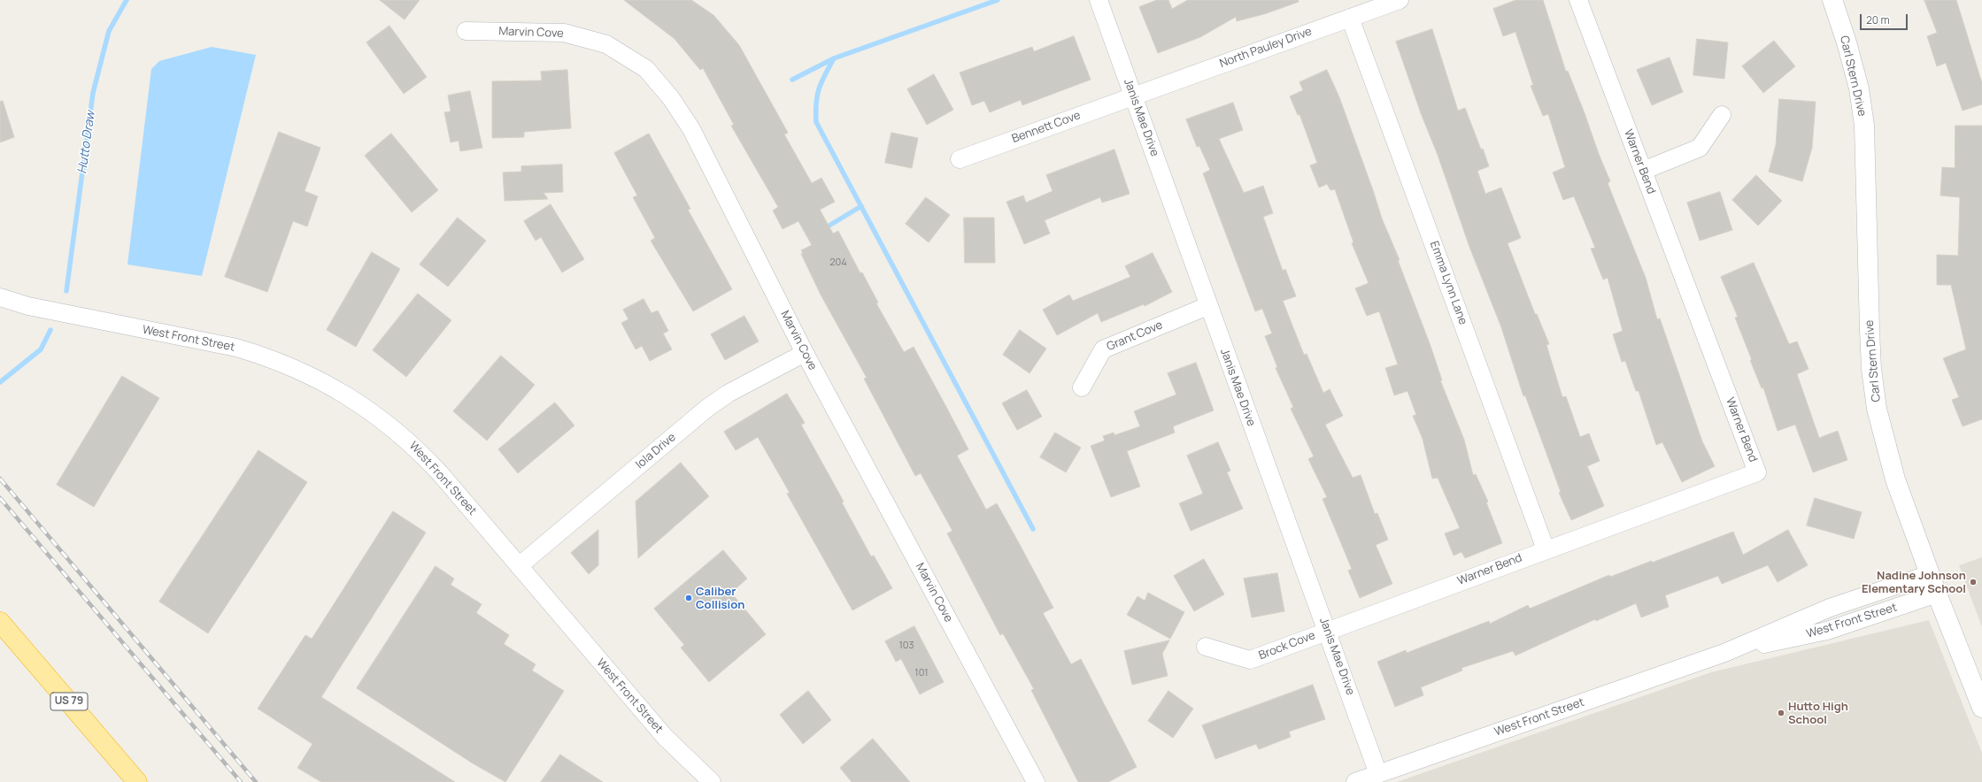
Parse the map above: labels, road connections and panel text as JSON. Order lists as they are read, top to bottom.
{
  "streets": {
    "highway": ["US 79"],
    "street": [
      "Marvin Cove",
      "North Pauley Drive",
      "Carl Stern Drive",
      "Janis Mae Drive",
      "Bennett Cove",
      "Warner Bend",
      "Emma Lynn Lane",
      "Grant Cove",
      "West Front Street",
      "Iola Drive",
      "Brock Cove"
    ]
  },
  "crossings": [
    ["Marvin Cove", "Iola Drive"],
    ["North Pauley Drive", "Janis Mae Drive"],
    ["North Pauley Drive", "Bennett Cove"],
    ["North Pauley Drive", "Emma Lynn Lane"],
    ["Carl Stern Drive", "West Front Street"],
    ["Janis Mae Drive", "Bennett Cove"],
    ["Janis Mae Drive", "Warner Bend"],
    ["Janis Mae Drive", "Grant Cove"],
    ["Janis Mae Drive", "West Front Street"],
    ["Janis Mae Drive", "Brock Cove"],
    ["Warner Bend", "Emma Lynn Lane"],
    ["Warner Bend", "Brock Cove"],
    ["West Front Street", "Iola Drive"]
  ],
  "water": ["Hutto Draw"],
  "places": ["Nadine Johnson Elementary School", "Caliber Collision", "Hutto High School"],
  "house_numbers": ["204", "103", "101"],
  "scale_bar": "20 m"
}
